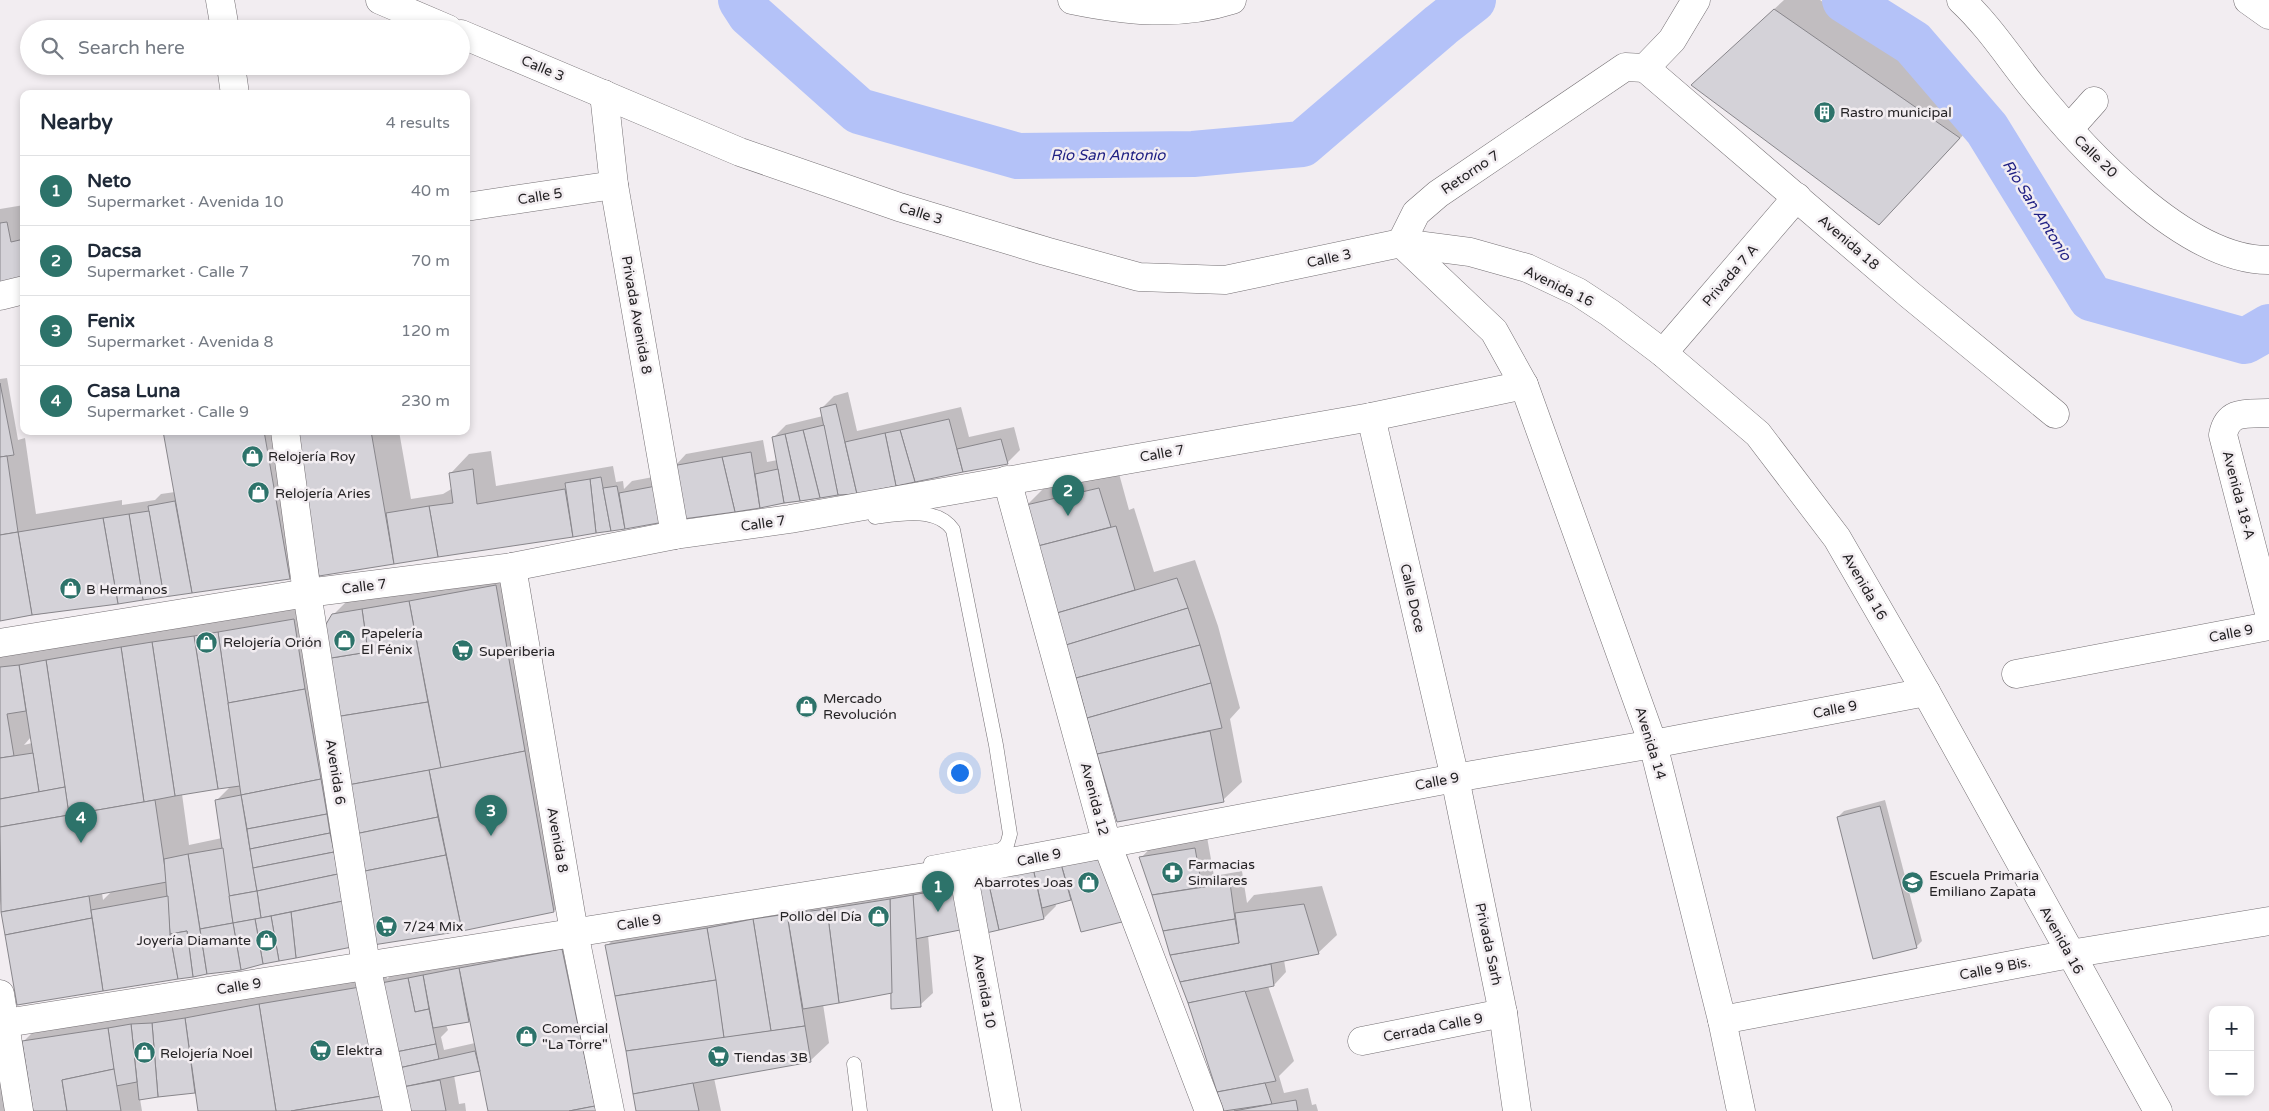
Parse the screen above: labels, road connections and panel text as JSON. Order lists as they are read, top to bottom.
{
  "streets": {
    "street": [
      "Calle 3",
      "Calle 20",
      "Retorno 7",
      "Calle 5",
      "Avenida 18",
      "Privada 7 A",
      "Avenida 16",
      "Privada Avenida 8",
      "Calle 7",
      "Avenida 18-A",
      "Calle Doce",
      "Calle 9",
      "Avenida 14",
      "Avenida 6",
      "Avenida 12",
      "Avenida 8",
      "Privada Sarh",
      "Calle 9 Bis.",
      "Avenida 10",
      "Cerrada Calle 9"
    ]
  },
  "crossings": [
    ["Calle 3", "Retorno 7"],
    ["Calle 3", "Avenida 16"],
    ["Calle 3", "Privada Avenida 8"],
    ["Retorno 7", "Avenida 18"],
    ["Retorno 7", "Avenida 16"],
    ["Calle 5", "Privada Avenida 8"],
    ["Avenida 18", "Privada 7 A"],
    ["Privada 7 A", "Avenida 16"],
    ["Avenida 16", "Calle 9"],
    ["Avenida 16", "Calle 9 Bis."],
    ["Privada Avenida 8", "Calle 7"],
    ["Calle 7", "Calle Doce"],
    ["Calle 7", "Avenida 14"],
    ["Calle 7", "Avenida 6"],
    ["Calle 7", "Avenida 12"],
    ["Calle 7", "Avenida 8"],
    ["Calle Doce", "Calle 9"],
    ["Calle Doce", "Privada Sarh"],
    ["Calle 9", "Avenida 14"],
    ["Calle 9", "Avenida 6"],
    ["Calle 9", "Avenida 12"],
    ["Calle 9", "Avenida 8"],
    ["Calle 9", "Privada Sarh"],
    ["Calle 9", "Avenida 10"],
    ["Avenida 14", "Calle 9 Bis."],
    ["Privada Sarh", "Cerrada Calle 9"]
  ],
  "water": ["Río San Antonio"],
  "places": {
    "building": ["Rastro municipal"],
    "shop": [
      "Relojería Roy",
      "Relojería Aries",
      "B Hermanos",
      "Papelería El Fénix",
      "Relojería Orión",
      "Mercado Revolución",
      "Abarrotes Joas",
      "Pollo del Día",
      "Joyería Diamante",
      "Comercial \"La Torre\"",
      "Relojería Noel"
    ],
    "supermarket": [
      "Superiberia",
      "7/24 Mix",
      "Elektra",
      "Tiendas 3B"
    ],
    "pharmacy": ["Farmacias Similares"],
    "school or university": ["Escuela Primaria Emiliano Zapata"]
  },
  "page": {
    "search": "Search here",
    "heading": ["Nearby", "4 results"],
    "list": [
      {
        "mark": "1",
        "name": "Neto",
        "note": "Supermarket · Avenida 10",
        "value": "40 m"
      },
      {
        "mark": "2",
        "name": "Dacsa",
        "note": "Supermarket · Calle 7",
        "value": "70 m"
      },
      {
        "mark": "3",
        "name": "Fenix",
        "note": "Supermarket · Avenida 8",
        "value": "120 m"
      },
      {
        "mark": "4",
        "name": "Casa Luna",
        "note": "Supermarket · Calle 9",
        "value": "230 m"
      }
    ],
    "pins": [
      "2",
      "3",
      "4",
      "1"
    ],
    "map_buttons": ["+", "−"]
  }
}
